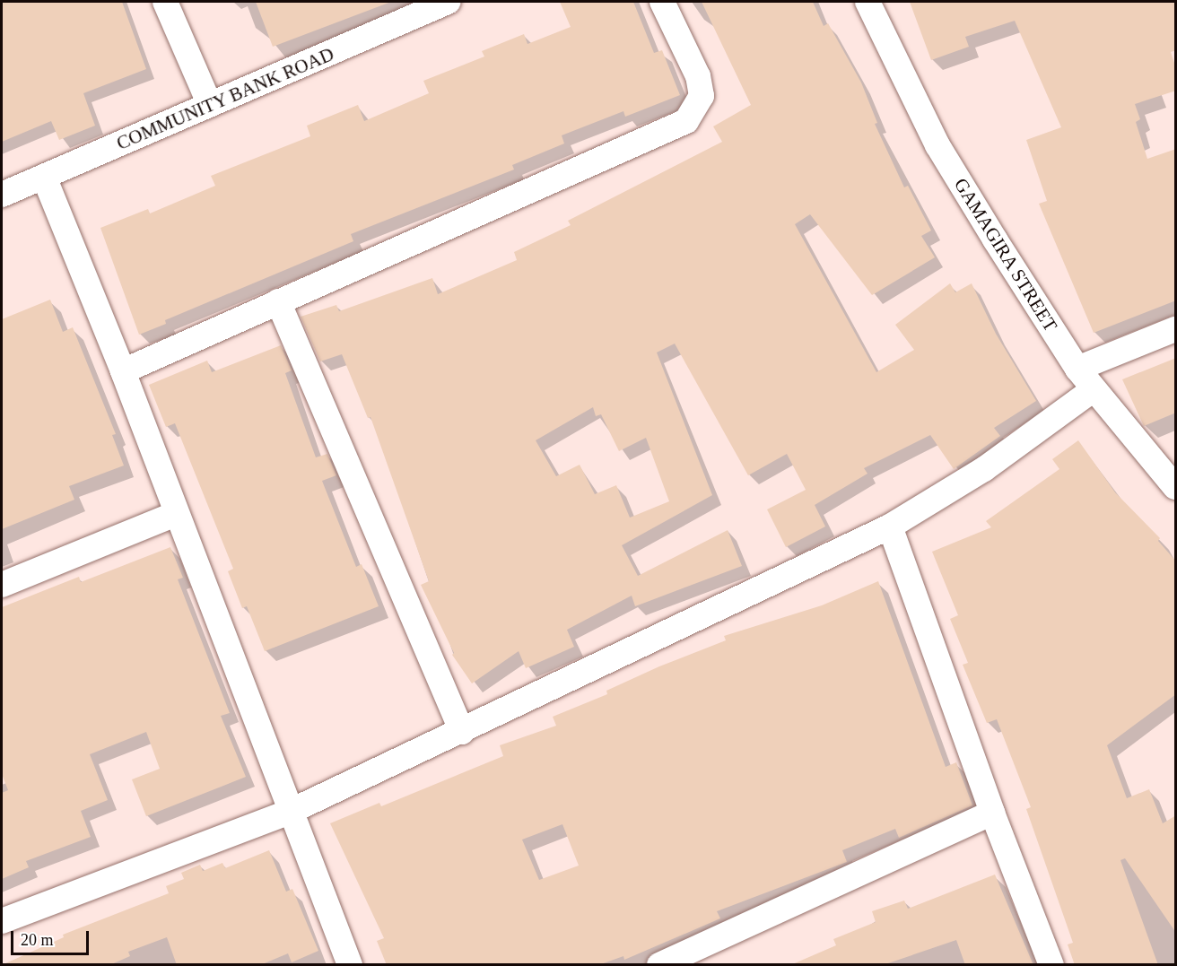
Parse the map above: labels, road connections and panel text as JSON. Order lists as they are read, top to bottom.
{
  "streets": {
    "street": ["COMMUNITY BANK ROAD", "GAMAGIRA STREET"]
  },
  "scale_bar": "20 m"
}
